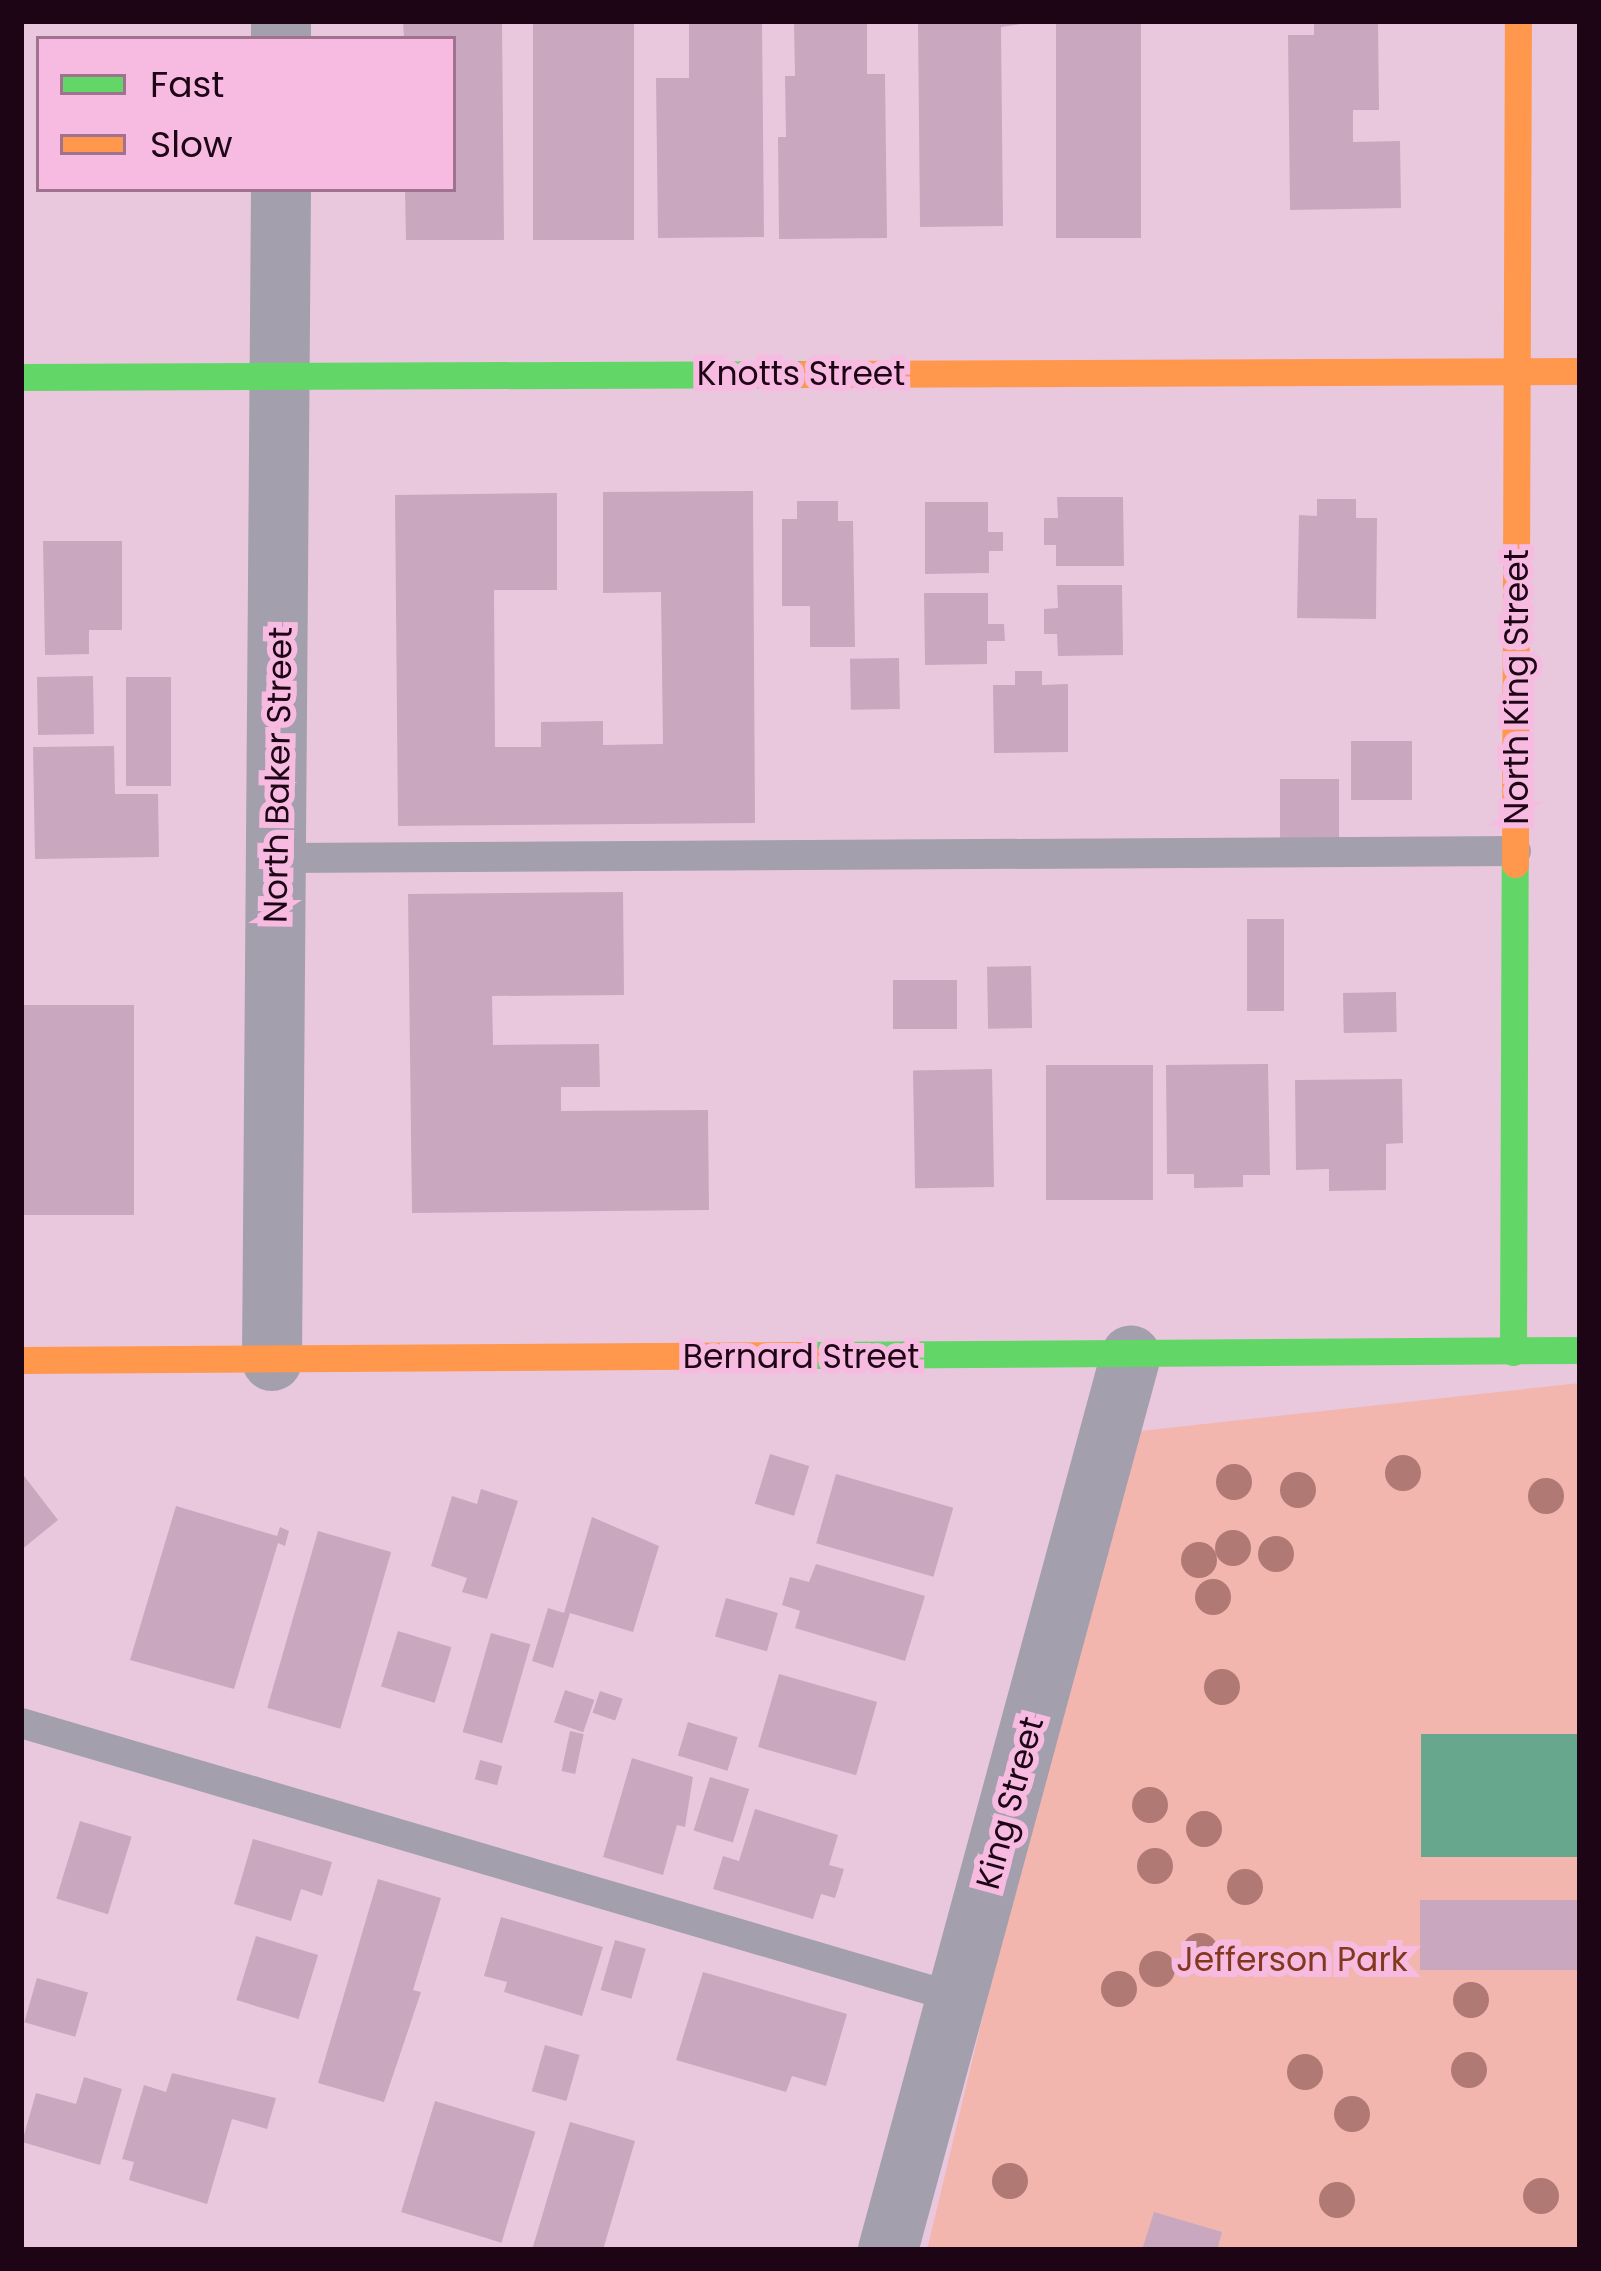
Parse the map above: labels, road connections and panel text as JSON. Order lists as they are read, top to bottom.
{
  "streets": {
    "street": [
      "Knotts Street",
      "North King Street",
      "North Baker Street",
      "Bernard Street",
      "King Street"
    ]
  },
  "crossings": [
    ["Knotts Street", "North King Street"],
    ["Knotts Street", "North Baker Street"],
    ["North King Street", "Bernard Street"],
    ["North Baker Street", "Bernard Street"],
    ["Bernard Street", "King Street"]
  ],
  "parks": ["Jefferson Park"],
  "legend": ["Fast", "Slow"]
}
